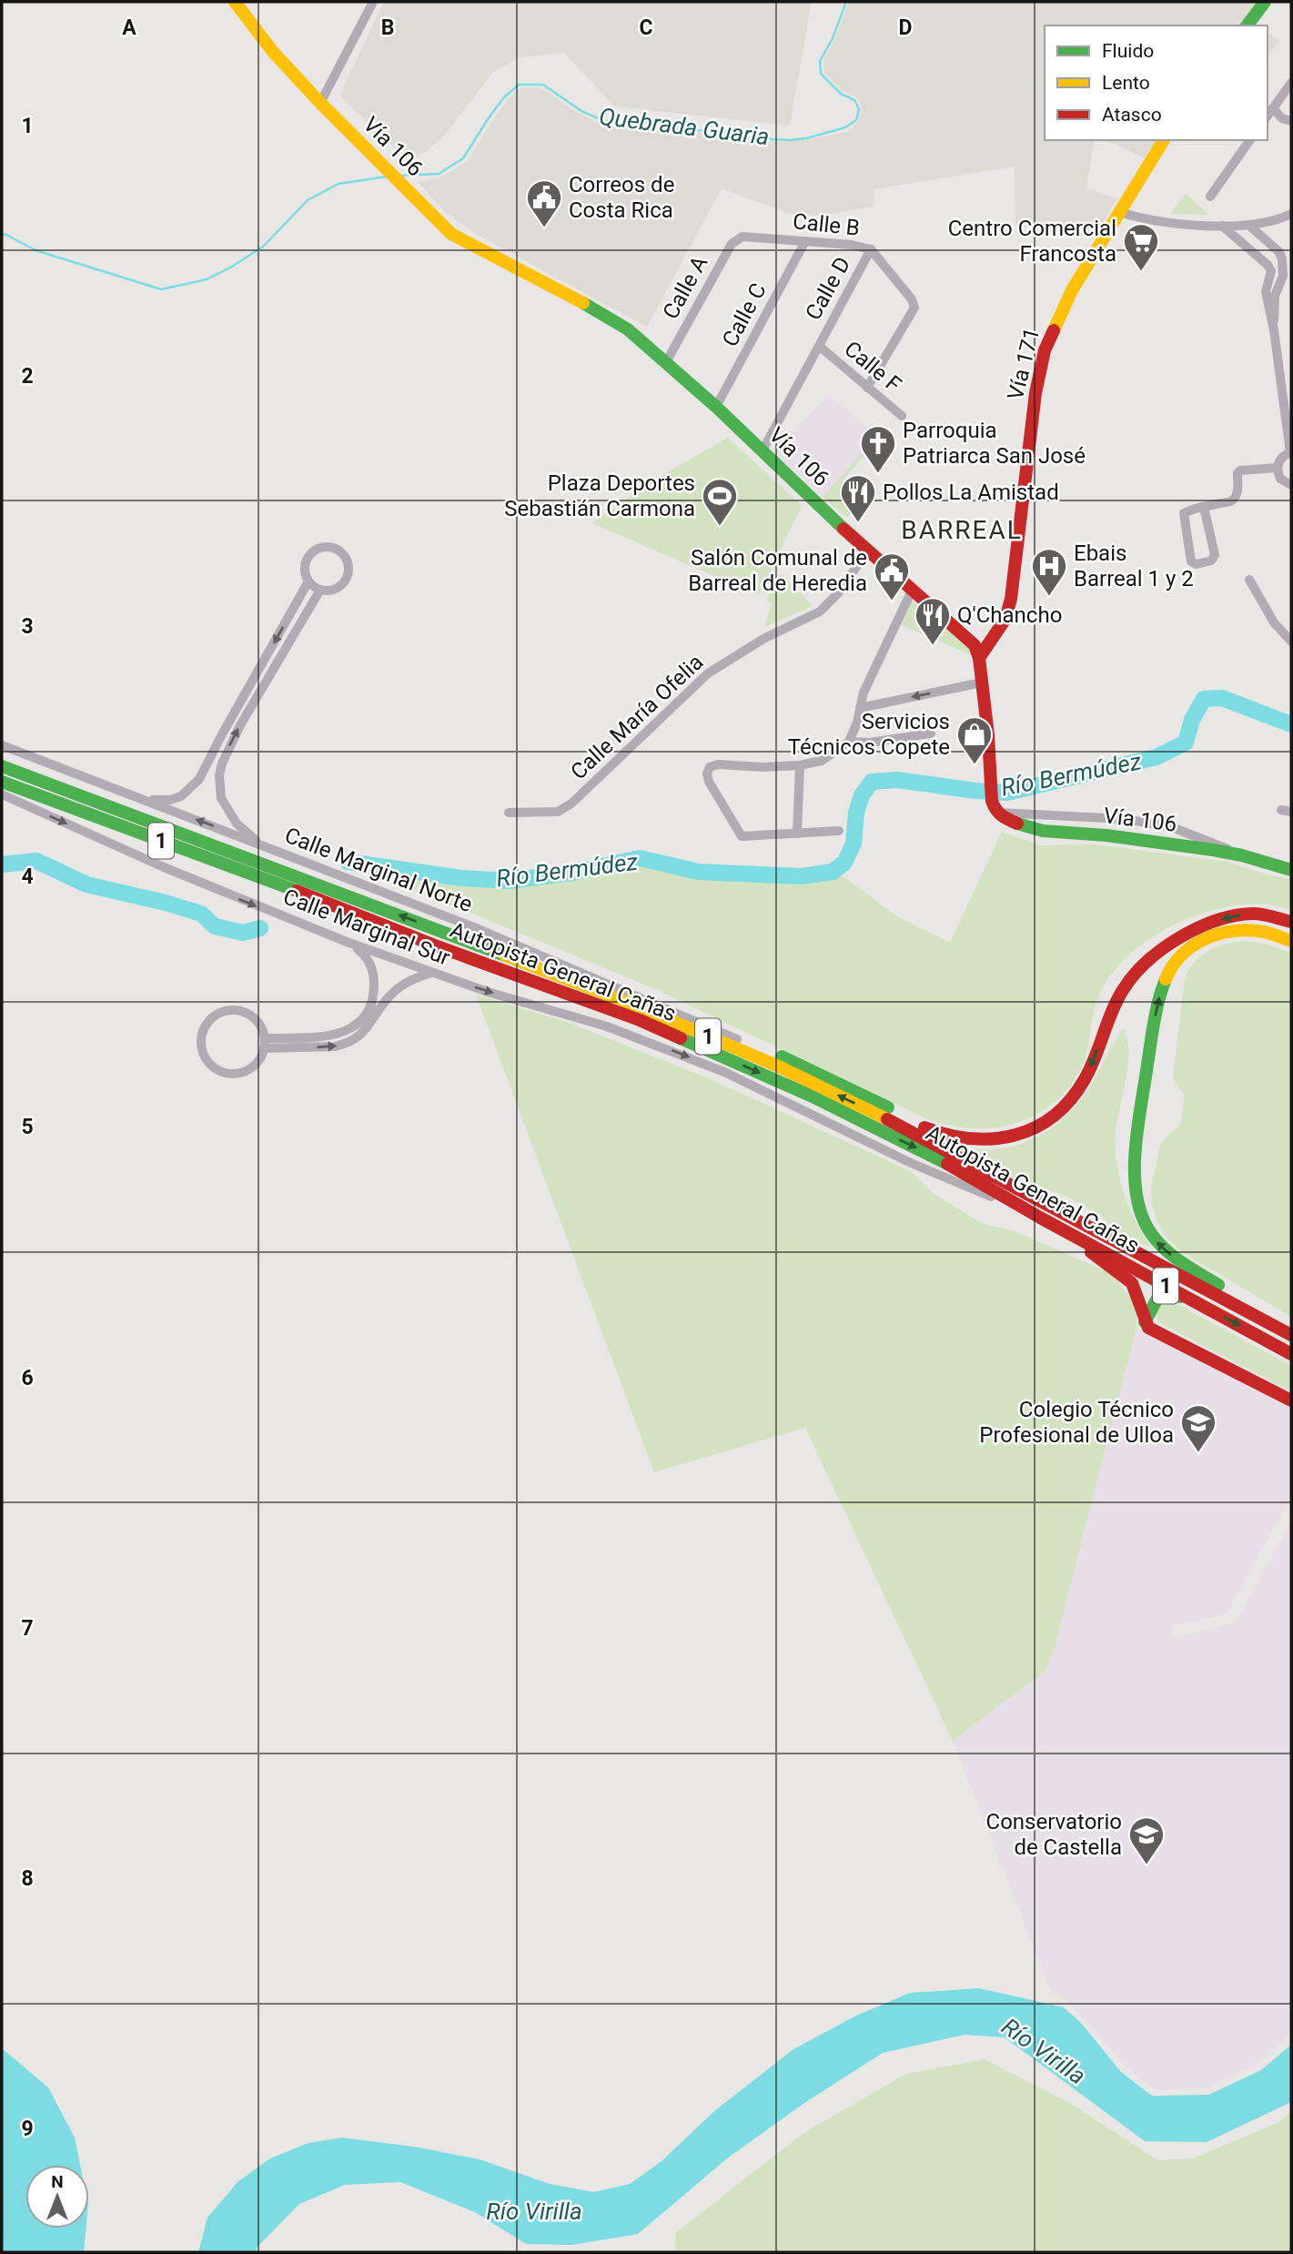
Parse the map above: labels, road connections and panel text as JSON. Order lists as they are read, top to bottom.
{
  "streets": {
    "main road": [
      "Vía 106",
      "Vía 171",
      "1",
      "Autopista General Cañas"
    ],
    "street": [
      "Calle B",
      "Calle A",
      "Calle D",
      "Calle C",
      "Calle F",
      "Calle María Ofelia",
      "Calle Marginal Norte",
      "Calle Marginal Sur"
    ]
  },
  "crossings": [
    ["Vía 106", "Calle A"],
    ["Vía 106", "Calle D"],
    ["Vía 106", "Calle C"],
    ["Vía 106", "Vía 171"],
    ["Vía 106", "Calle María Ofelia"],
    ["Calle B", "Calle A"],
    ["Calle B", "Calle D"],
    ["Calle B", "Calle C"],
    ["Calle B", "Calle F"],
    ["Calle D", "Calle F"],
    ["Calle Marginal Sur", "Autopista General Cañas"]
  ],
  "one_way": ["Calle Marginal Sur"],
  "districts": ["BARREAL"],
  "water": ["Quebrada Guaria", "Río Bermúdez", "Río Virilla"],
  "places": {
    "public building": ["Correos de Costa Rica", "Salón Comunal de Barreal de Heredia"],
    "supermarket": ["Centro Comercial Francosta"],
    "church": ["Parroquia Patriarca San José"],
    "restaurant": ["Pollos La Amistad", "Q'Chancho"],
    "sports": ["Plaza Deportes Sebastián Carmona"],
    "hospital": ["Ebais Barreal 1 y 2"],
    "shop": ["Servicios Técnicos Copete"],
    "school or university": ["Colegio Técnico Profesional de Ulloa", "Conservatorio de Castella"]
  },
  "legend": ["Fluido", "Lento", "Atasco"],
  "north": "top",
  "grid": {
    "columns": [
      "A",
      "B",
      "C",
      "D"
    ],
    "rows": [
      "1",
      "2",
      "3",
      "4",
      "5",
      "6",
      "7",
      "8",
      "9"
    ]
  }
}
